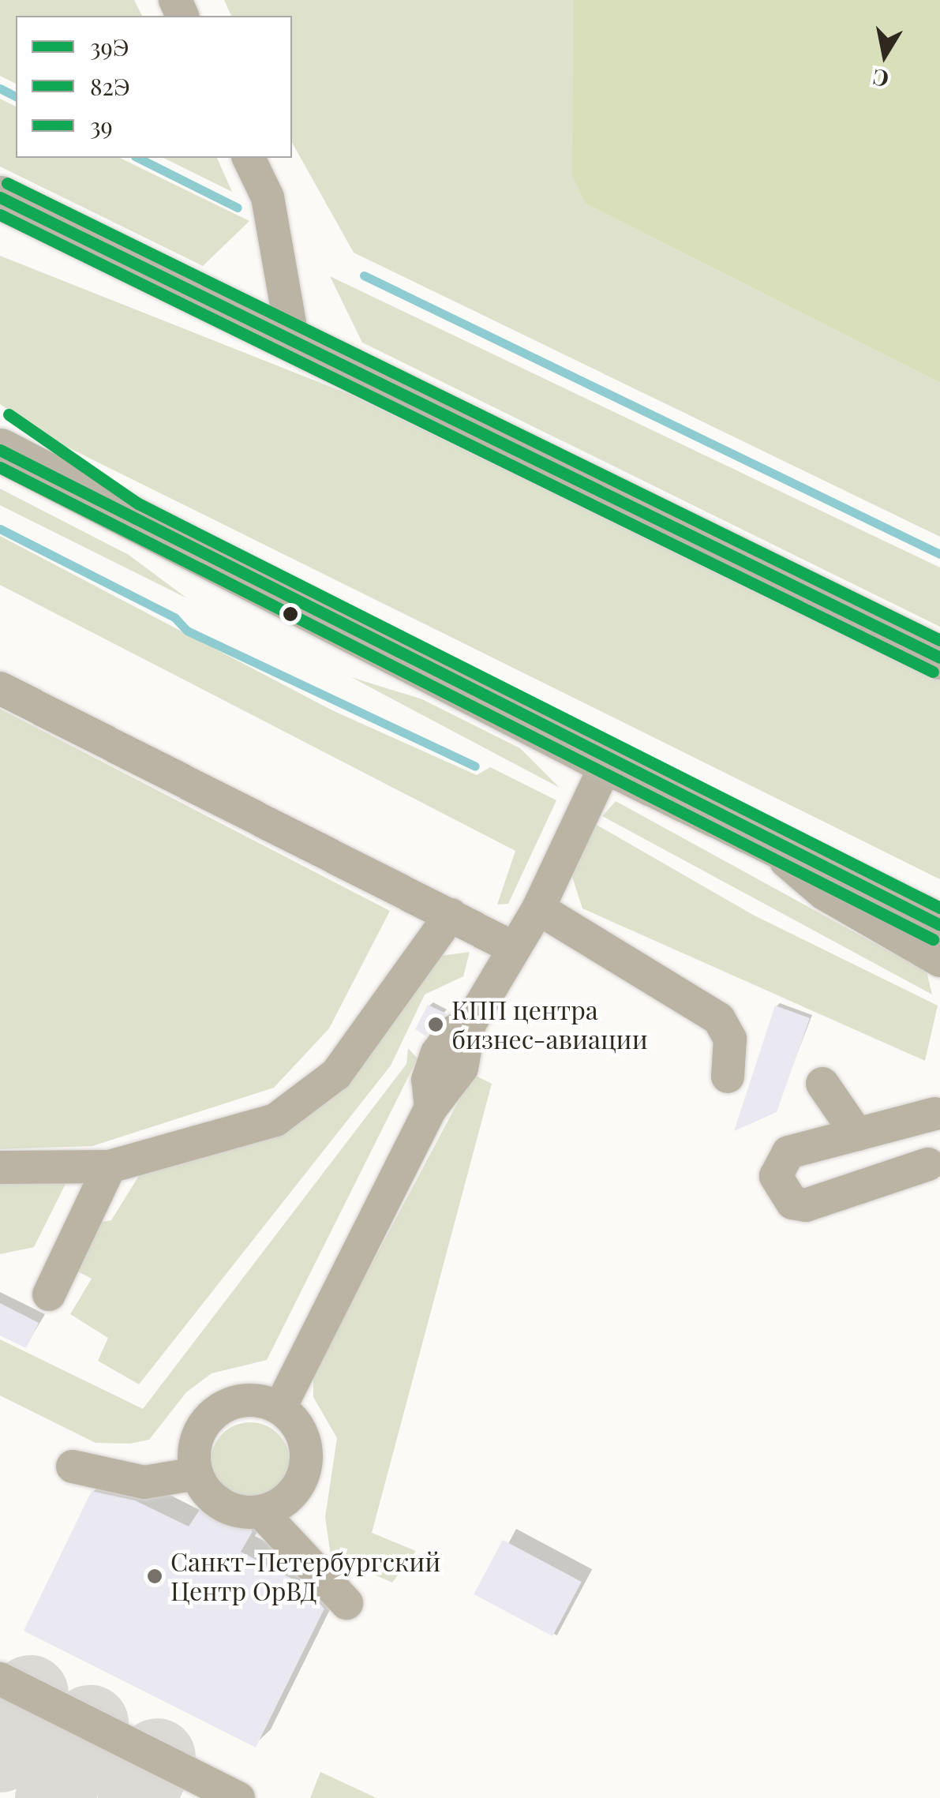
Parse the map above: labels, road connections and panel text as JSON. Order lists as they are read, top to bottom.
{
  "places": ["КПП центра бизнес-авиации", "Санкт-Петербургский Центр ОрВД"],
  "lines": ["transit line 39", "transit line 39Э", "transit line 82Э"],
  "legend": ["39Э", "82Э", "39"],
  "north": "bottom"
}
